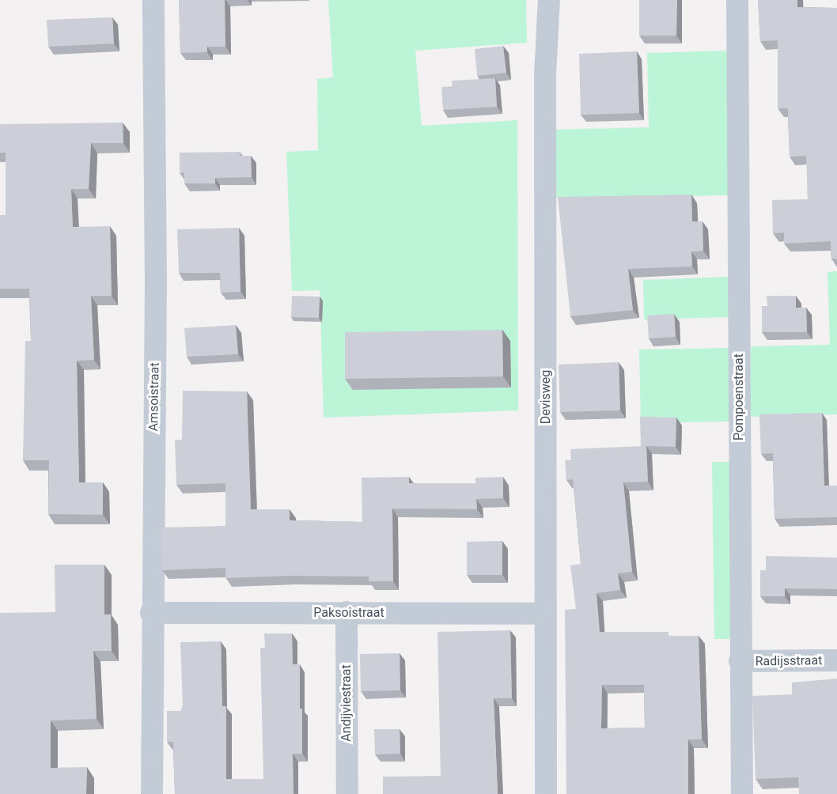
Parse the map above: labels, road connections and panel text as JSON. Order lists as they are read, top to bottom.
{
  "streets": {
    "street": [
      "Amsoistraat",
      "Devisweg",
      "Pompoenstraat",
      "Paksoistraat",
      "Radijsstraat",
      "Andijviestraat"
    ]
  },
  "crossings": [
    ["Amsoistraat", "Paksoistraat"],
    ["Devisweg", "Paksoistraat"],
    ["Pompoenstraat", "Radijsstraat"],
    ["Paksoistraat", "Andijviestraat"]
  ]
}
